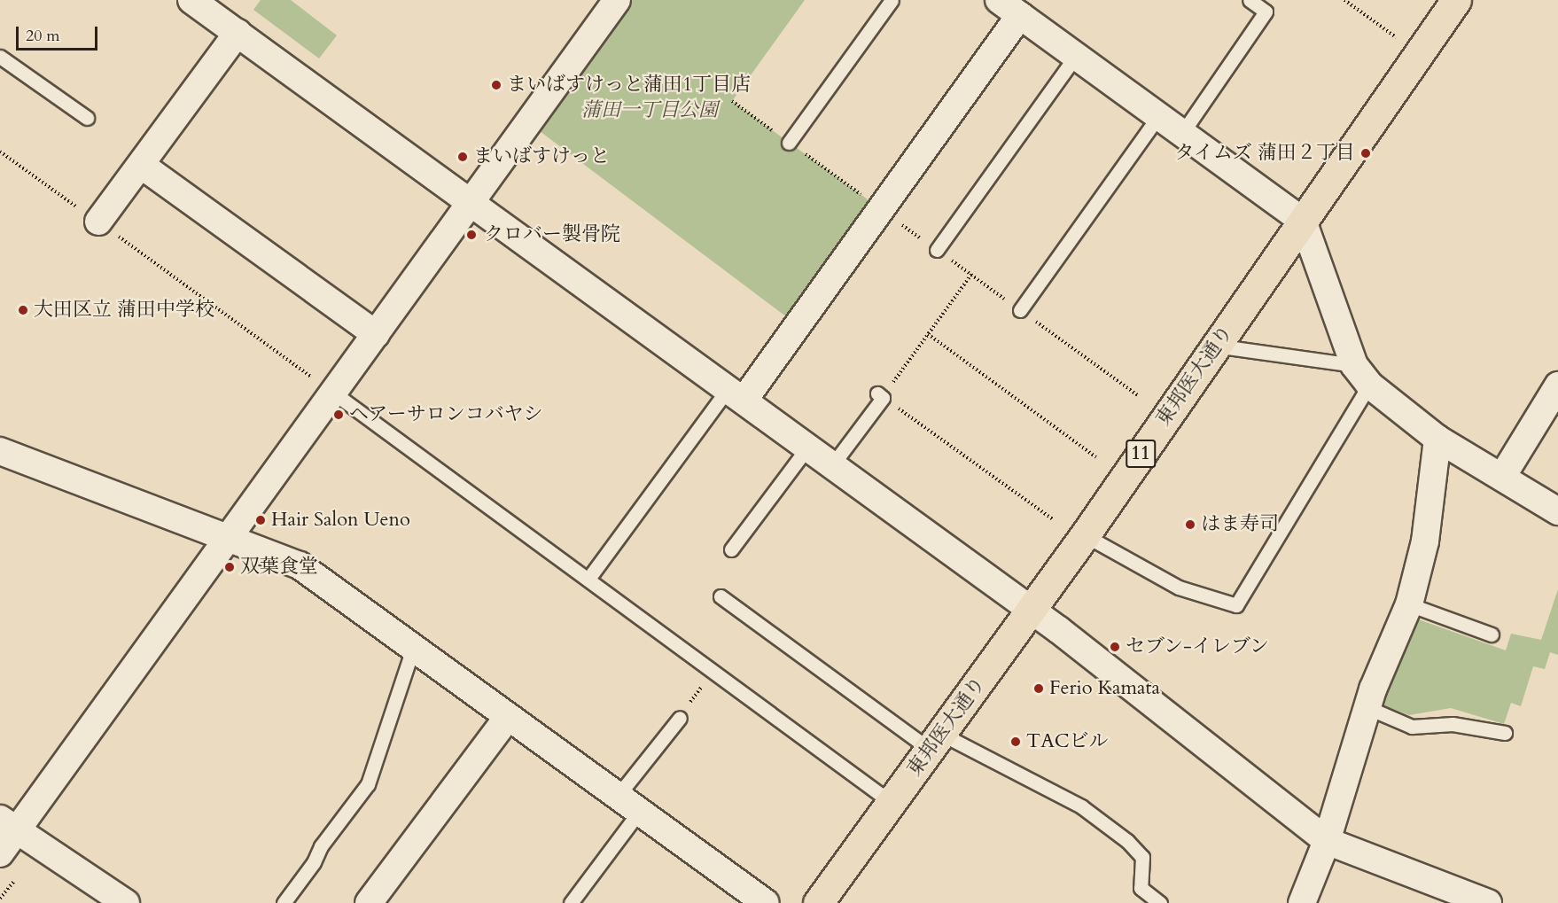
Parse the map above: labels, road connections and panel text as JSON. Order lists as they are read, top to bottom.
{
  "streets": {
    "main road": ["東邦医大通り", "11"]
  },
  "parks": ["蒲田一丁目公園"],
  "places": [
    "まいばすけっと蒲田1丁目店",
    "タイムズ 蒲田２丁目",
    "まいばすけっと",
    "クロバー製骨院",
    "大田区立 蒲田中学校",
    "ヘアーサロンコバヤシ",
    "Hair Salon Ueno",
    "はま寿司",
    "双葉食堂",
    "セブン-イレブン",
    "Ferio Kamata",
    "TACビル"
  ],
  "scale_bar": "20 m"
}
